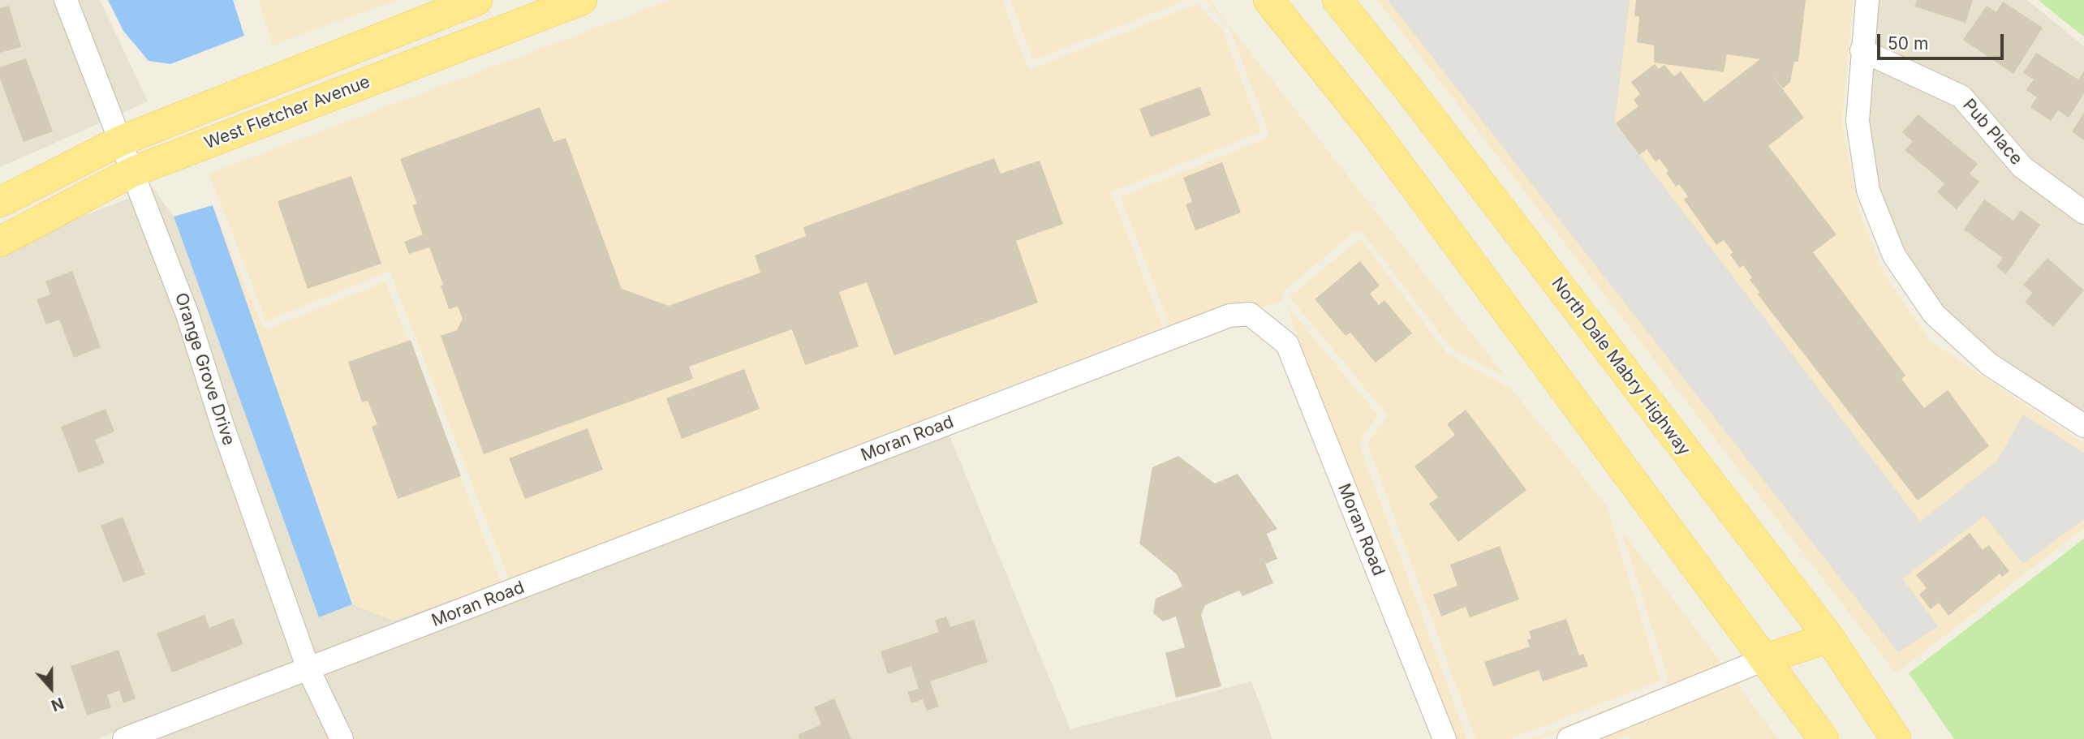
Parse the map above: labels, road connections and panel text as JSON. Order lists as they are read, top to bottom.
{
  "streets": {
    "main road": ["West Fletcher Avenue", "North Dale Mabry Highway"],
    "street": ["Pub Place", "Orange Grove Drive", "Moran Road"]
  },
  "crossings": [
    ["West Fletcher Avenue", "Orange Grove Drive"],
    ["Orange Grove Drive", "Moran Road"]
  ],
  "scale_bar": "50 m",
  "north": "bottom"
}
